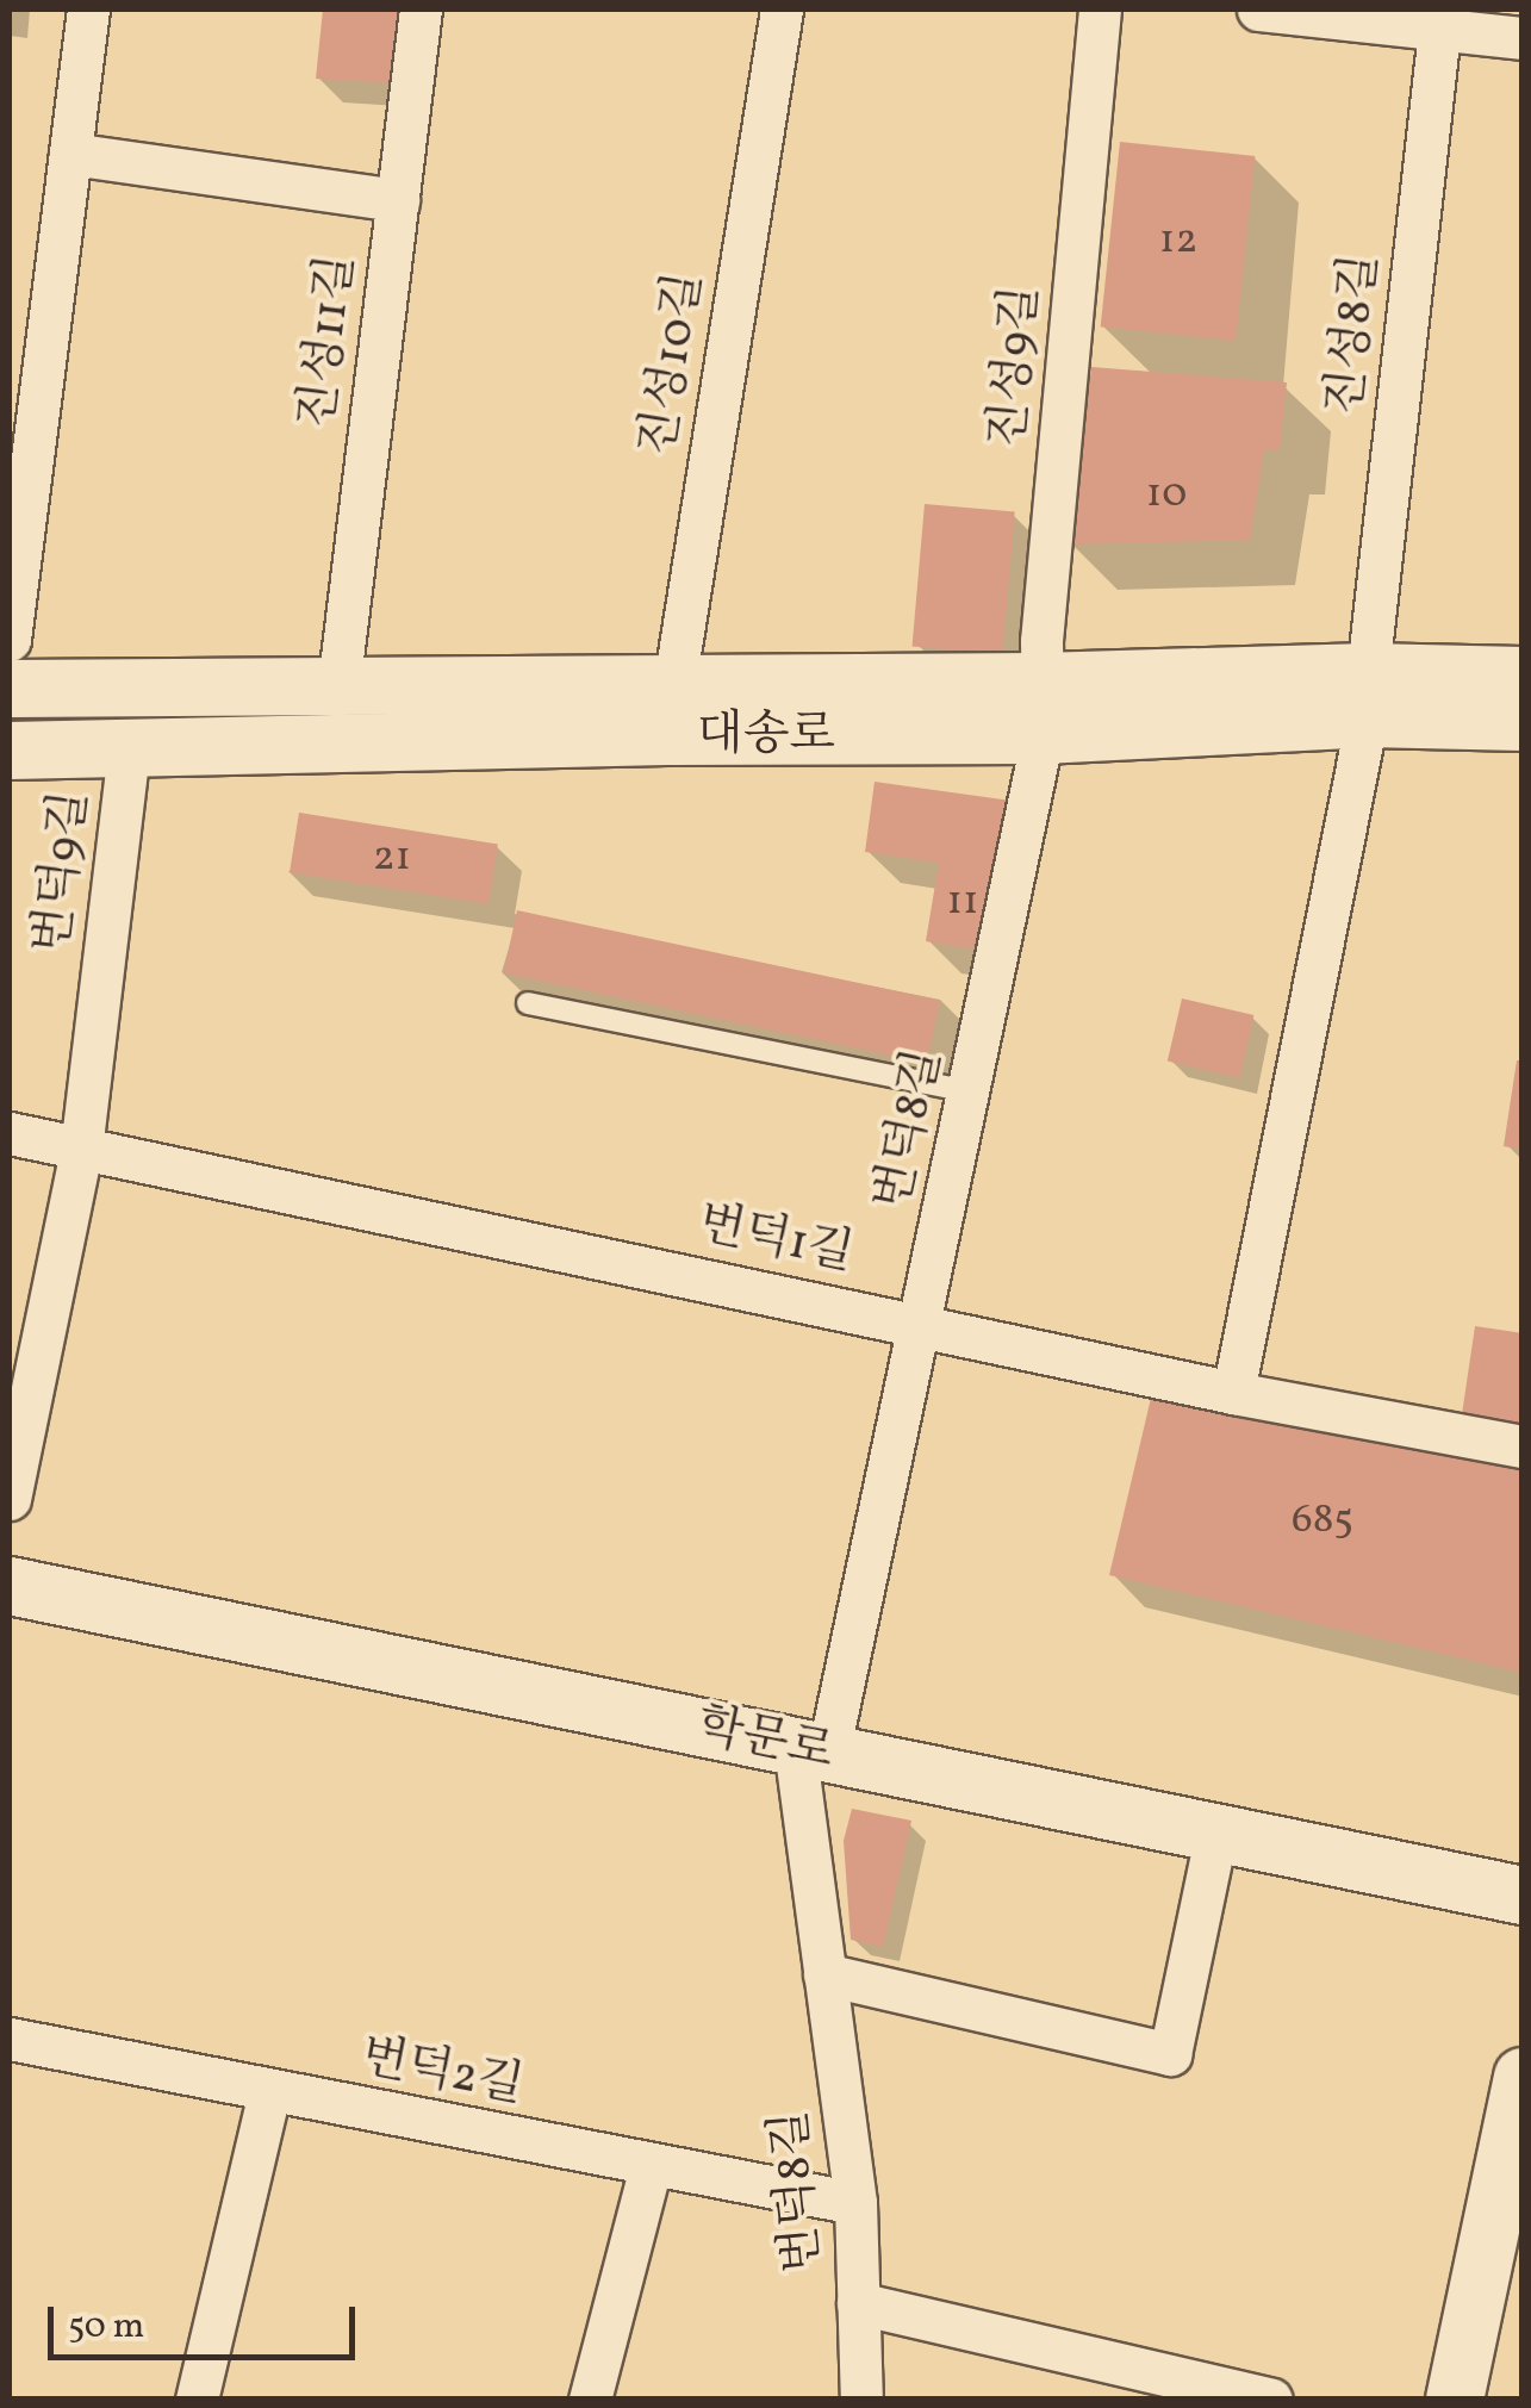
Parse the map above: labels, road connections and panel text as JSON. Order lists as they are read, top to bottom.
{
  "streets": {
    "main road": ["대송로", "학문로"],
    "street": [
      "진성8길",
      "진성11길",
      "진성10길",
      "진성9길",
      "번덕9길",
      "번덕8길",
      "번덕1길",
      "번덕2길"
    ]
  },
  "crossings": [
    ["진성8길", "대송로"],
    ["진성8길", "번덕1길"],
    ["진성11길", "대송로"],
    ["진성10길", "대송로"],
    ["진성9길", "대송로"],
    ["진성9길", "번덕8길"],
    ["대송로", "번덕9길"],
    ["대송로", "번덕8길"],
    ["번덕9길", "번덕1길"],
    ["번덕8길", "번덕1길"],
    ["번덕8길", "학문로"],
    ["번덕8길", "번덕2길"]
  ],
  "house_numbers": [
    "12",
    "10",
    "21",
    "11",
    "685"
  ],
  "scale_bar": "50 m"
}
